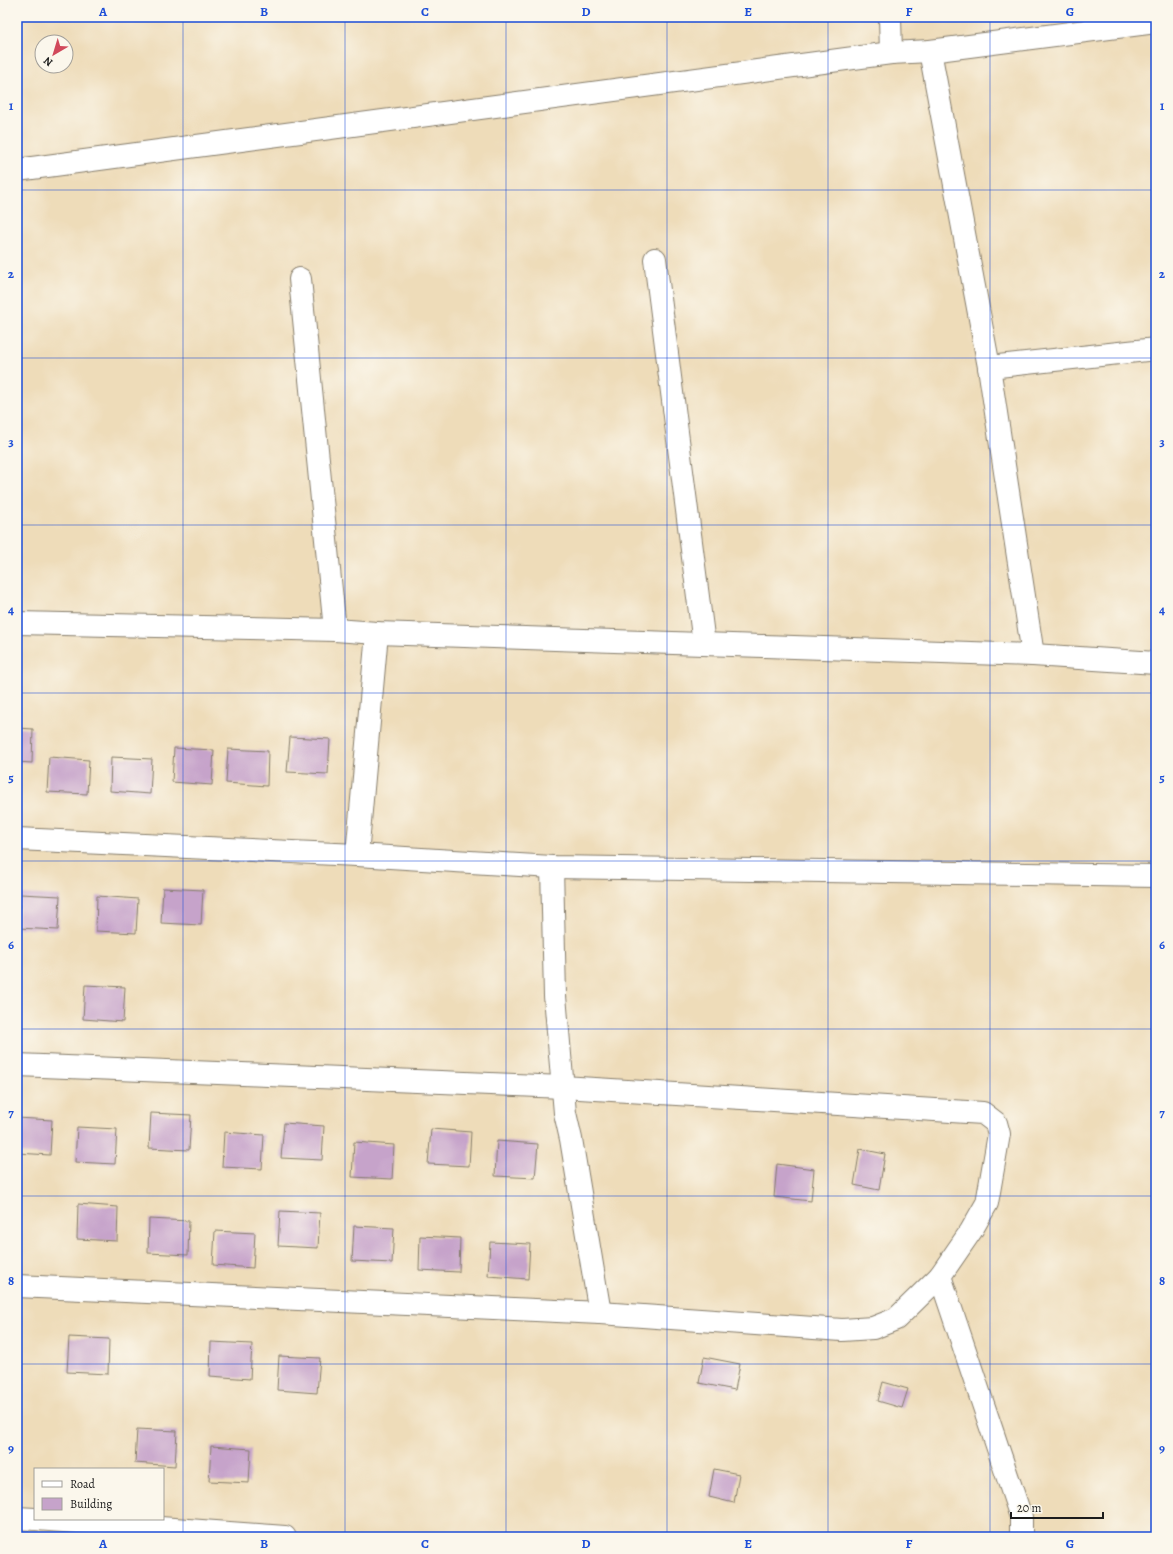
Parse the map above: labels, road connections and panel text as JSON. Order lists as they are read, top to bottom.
{
  "legend": ["Road", "Building"],
  "scale_bar": "20 m",
  "north": "bottom left",
  "grid": {
    "columns": [
      "A",
      "B",
      "C",
      "D",
      "E",
      "F",
      "G"
    ],
    "rows": [
      "1",
      "2",
      "3",
      "4",
      "5",
      "6",
      "7",
      "8",
      "9"
    ]
  }
}
